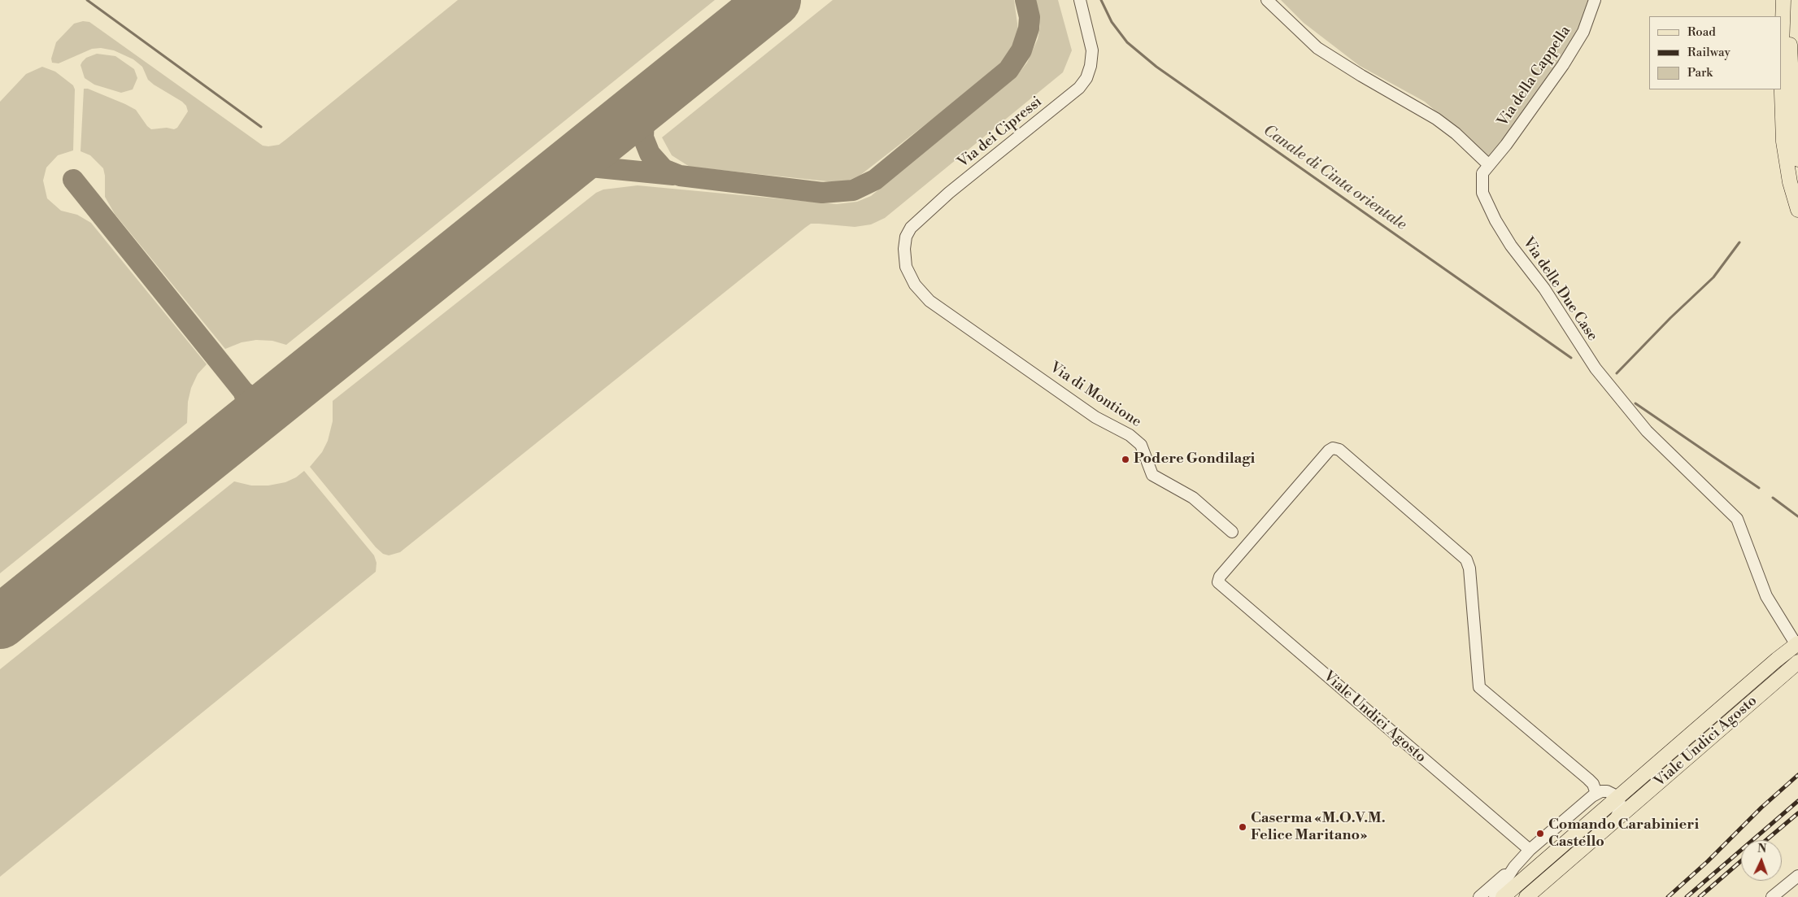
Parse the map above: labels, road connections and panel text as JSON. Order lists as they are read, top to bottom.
{
  "streets": {
    "main road": ["Viale Undici Agosto"],
    "street": [
      "Via della Cappella",
      "Via dei Cipressi",
      "Via delle Due Case",
      "Via di Montione"
    ]
  },
  "crossings": [
    ["Via della Cappella", "Via delle Due Case"],
    ["Via dei Cipressi", "Via di Montione"],
    ["Via delle Due Case", "Viale Undici Agosto"]
  ],
  "water": ["Canale di Cinta orientale"],
  "places": ["Podere Gondilagi", "Caserma «M.O.V.M. Felice Maritano»", "Comando Carabinieri Castello"],
  "legend": ["Road", "Railway", "Park"],
  "north": "top"
}
